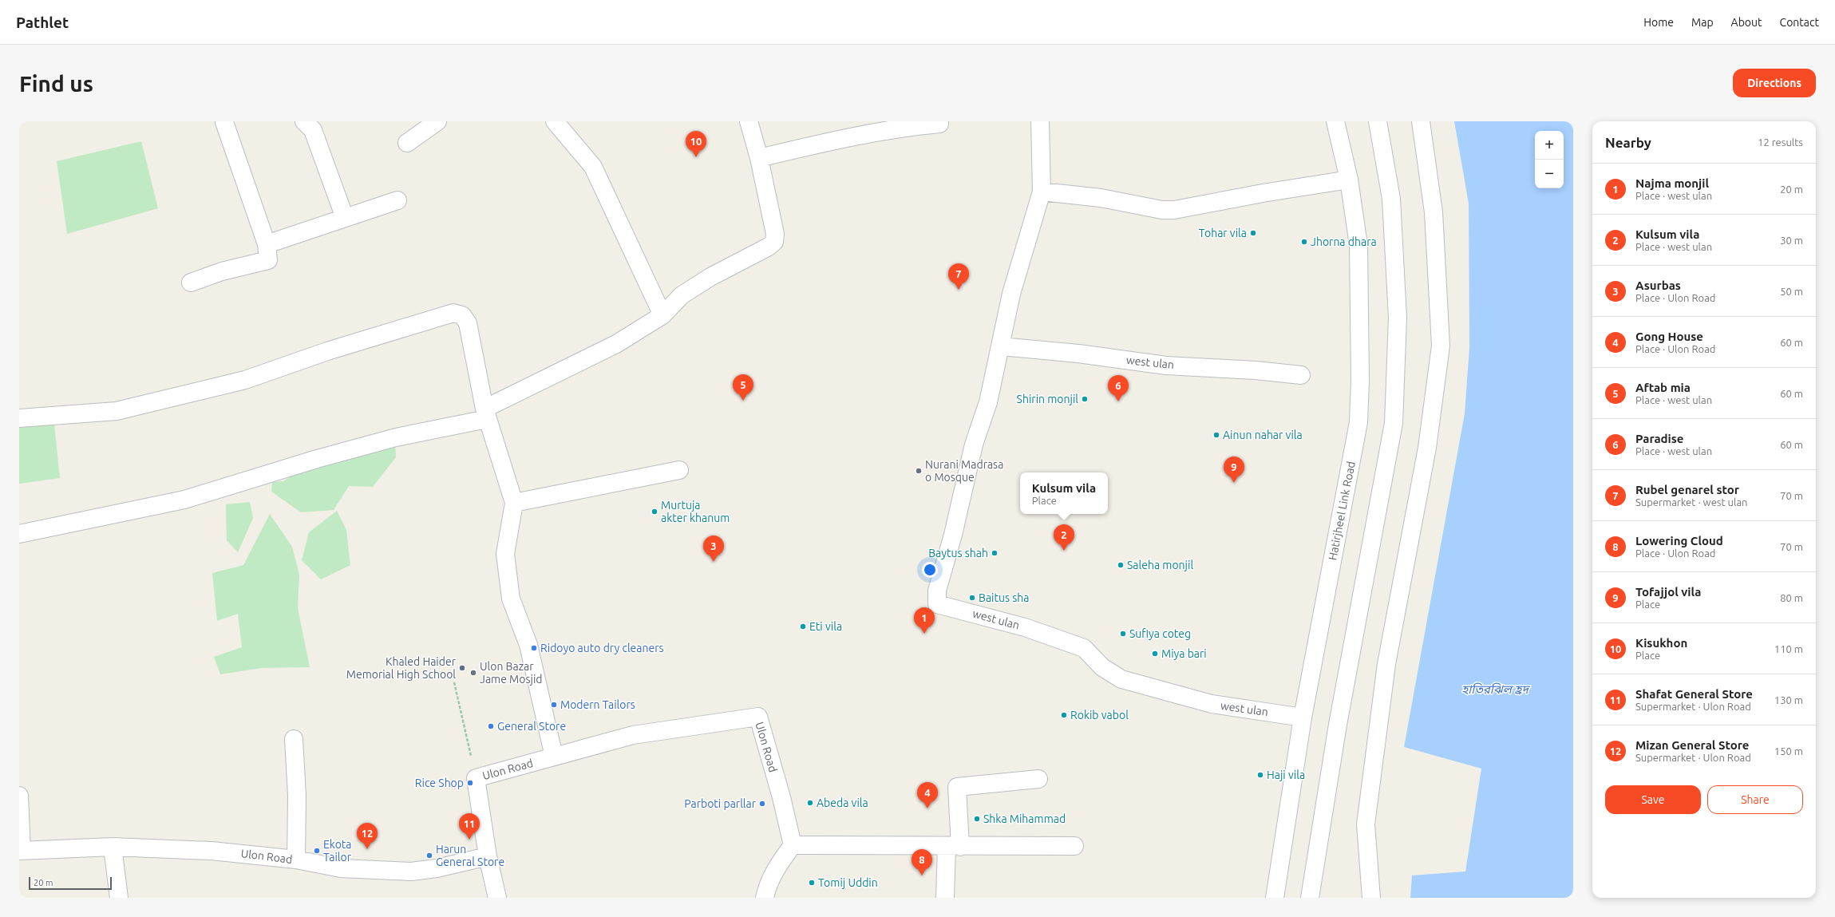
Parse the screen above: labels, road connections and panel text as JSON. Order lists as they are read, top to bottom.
{
  "streets": {
    "street": ["west ulan", "Hatirjheel Link Road", "Ulon Road"]
  },
  "crossings": [
    ["west ulan", "Hatirjheel Link Road"]
  ],
  "water": ["হাতিরঝিল হ্রদ"],
  "places": [
    "Tohar vila",
    "Jhorna dhara",
    "Shirin monjil",
    "Ainun nahar vila",
    "Nurani Madrasa o Mosque",
    "Murtuja akter khanum",
    "Baytus shah",
    "Saleha monjil",
    "Baitus sha",
    "Eti vila",
    "Sufiya coteg",
    "Ridoyo auto dry cleaners",
    "Miya bari",
    "Khaled Haider Memorial High School",
    "Ulon Bazar Jame Mosjid",
    "Modern Tailors",
    "Rokib vabol",
    "General Store",
    "Haji vila",
    "Rice Shop",
    "Abeda vila",
    "Parboti parllar",
    "Shka Mihammad",
    "Ekota Tailor",
    "Harun General Store",
    "Tomij Uddin"
  ],
  "scale_bar": "20 m",
  "page": {
    "header": "Pathlet",
    "nav": [
      "Home",
      "Map",
      "About",
      "Contact"
    ],
    "buttons": [
      "Directions",
      ["Save", "Share"]
    ],
    "title": "Find us",
    "heading": ["Nearby", "12 results"],
    "map_buttons": ["+", "−"],
    "pins": [
      "10",
      "7",
      "5",
      "6",
      "9",
      "2",
      "3",
      "1",
      "4",
      "11",
      "12",
      "8"
    ],
    "list": [
      {
        "mark": "1",
        "name": "Najma monjil",
        "note": "Place · west ulan",
        "value": "20 m"
      },
      {
        "mark": "2",
        "name": "Kulsum vila",
        "note": "Place · west ulan",
        "value": "30 m"
      },
      {
        "mark": "3",
        "name": "Asurbas",
        "note": "Place · Ulon Road",
        "value": "50 m"
      },
      {
        "mark": "4",
        "name": "Gong House",
        "note": "Place · Ulon Road",
        "value": "60 m"
      },
      {
        "mark": "5",
        "name": "Aftab mia",
        "note": "Place · west ulan",
        "value": "60 m"
      },
      {
        "mark": "6",
        "name": "Paradise",
        "note": "Place · west ulan",
        "value": "60 m"
      },
      {
        "mark": "7",
        "name": "Rubel genarel stor",
        "note": "Supermarket · west ulan",
        "value": "70 m"
      },
      {
        "mark": "8",
        "name": "Lowering Cloud",
        "note": "Place · Ulon Road",
        "value": "70 m"
      },
      {
        "mark": "9",
        "name": "Tofajjol vila",
        "note": "Place",
        "value": "80 m"
      },
      {
        "mark": "10",
        "name": "Kisukhon",
        "note": "Place",
        "value": "110 m"
      },
      {
        "mark": "11",
        "name": "Shafat General Store",
        "note": "Supermarket · Ulon Road",
        "value": "130 m"
      },
      {
        "mark": "12",
        "name": "Mizan General Store",
        "note": "Supermarket · Ulon Road",
        "value": "150 m"
      }
    ],
    "popup": ["Kulsum vila", "Place"],
    "scale": "20 m"
  }
}
